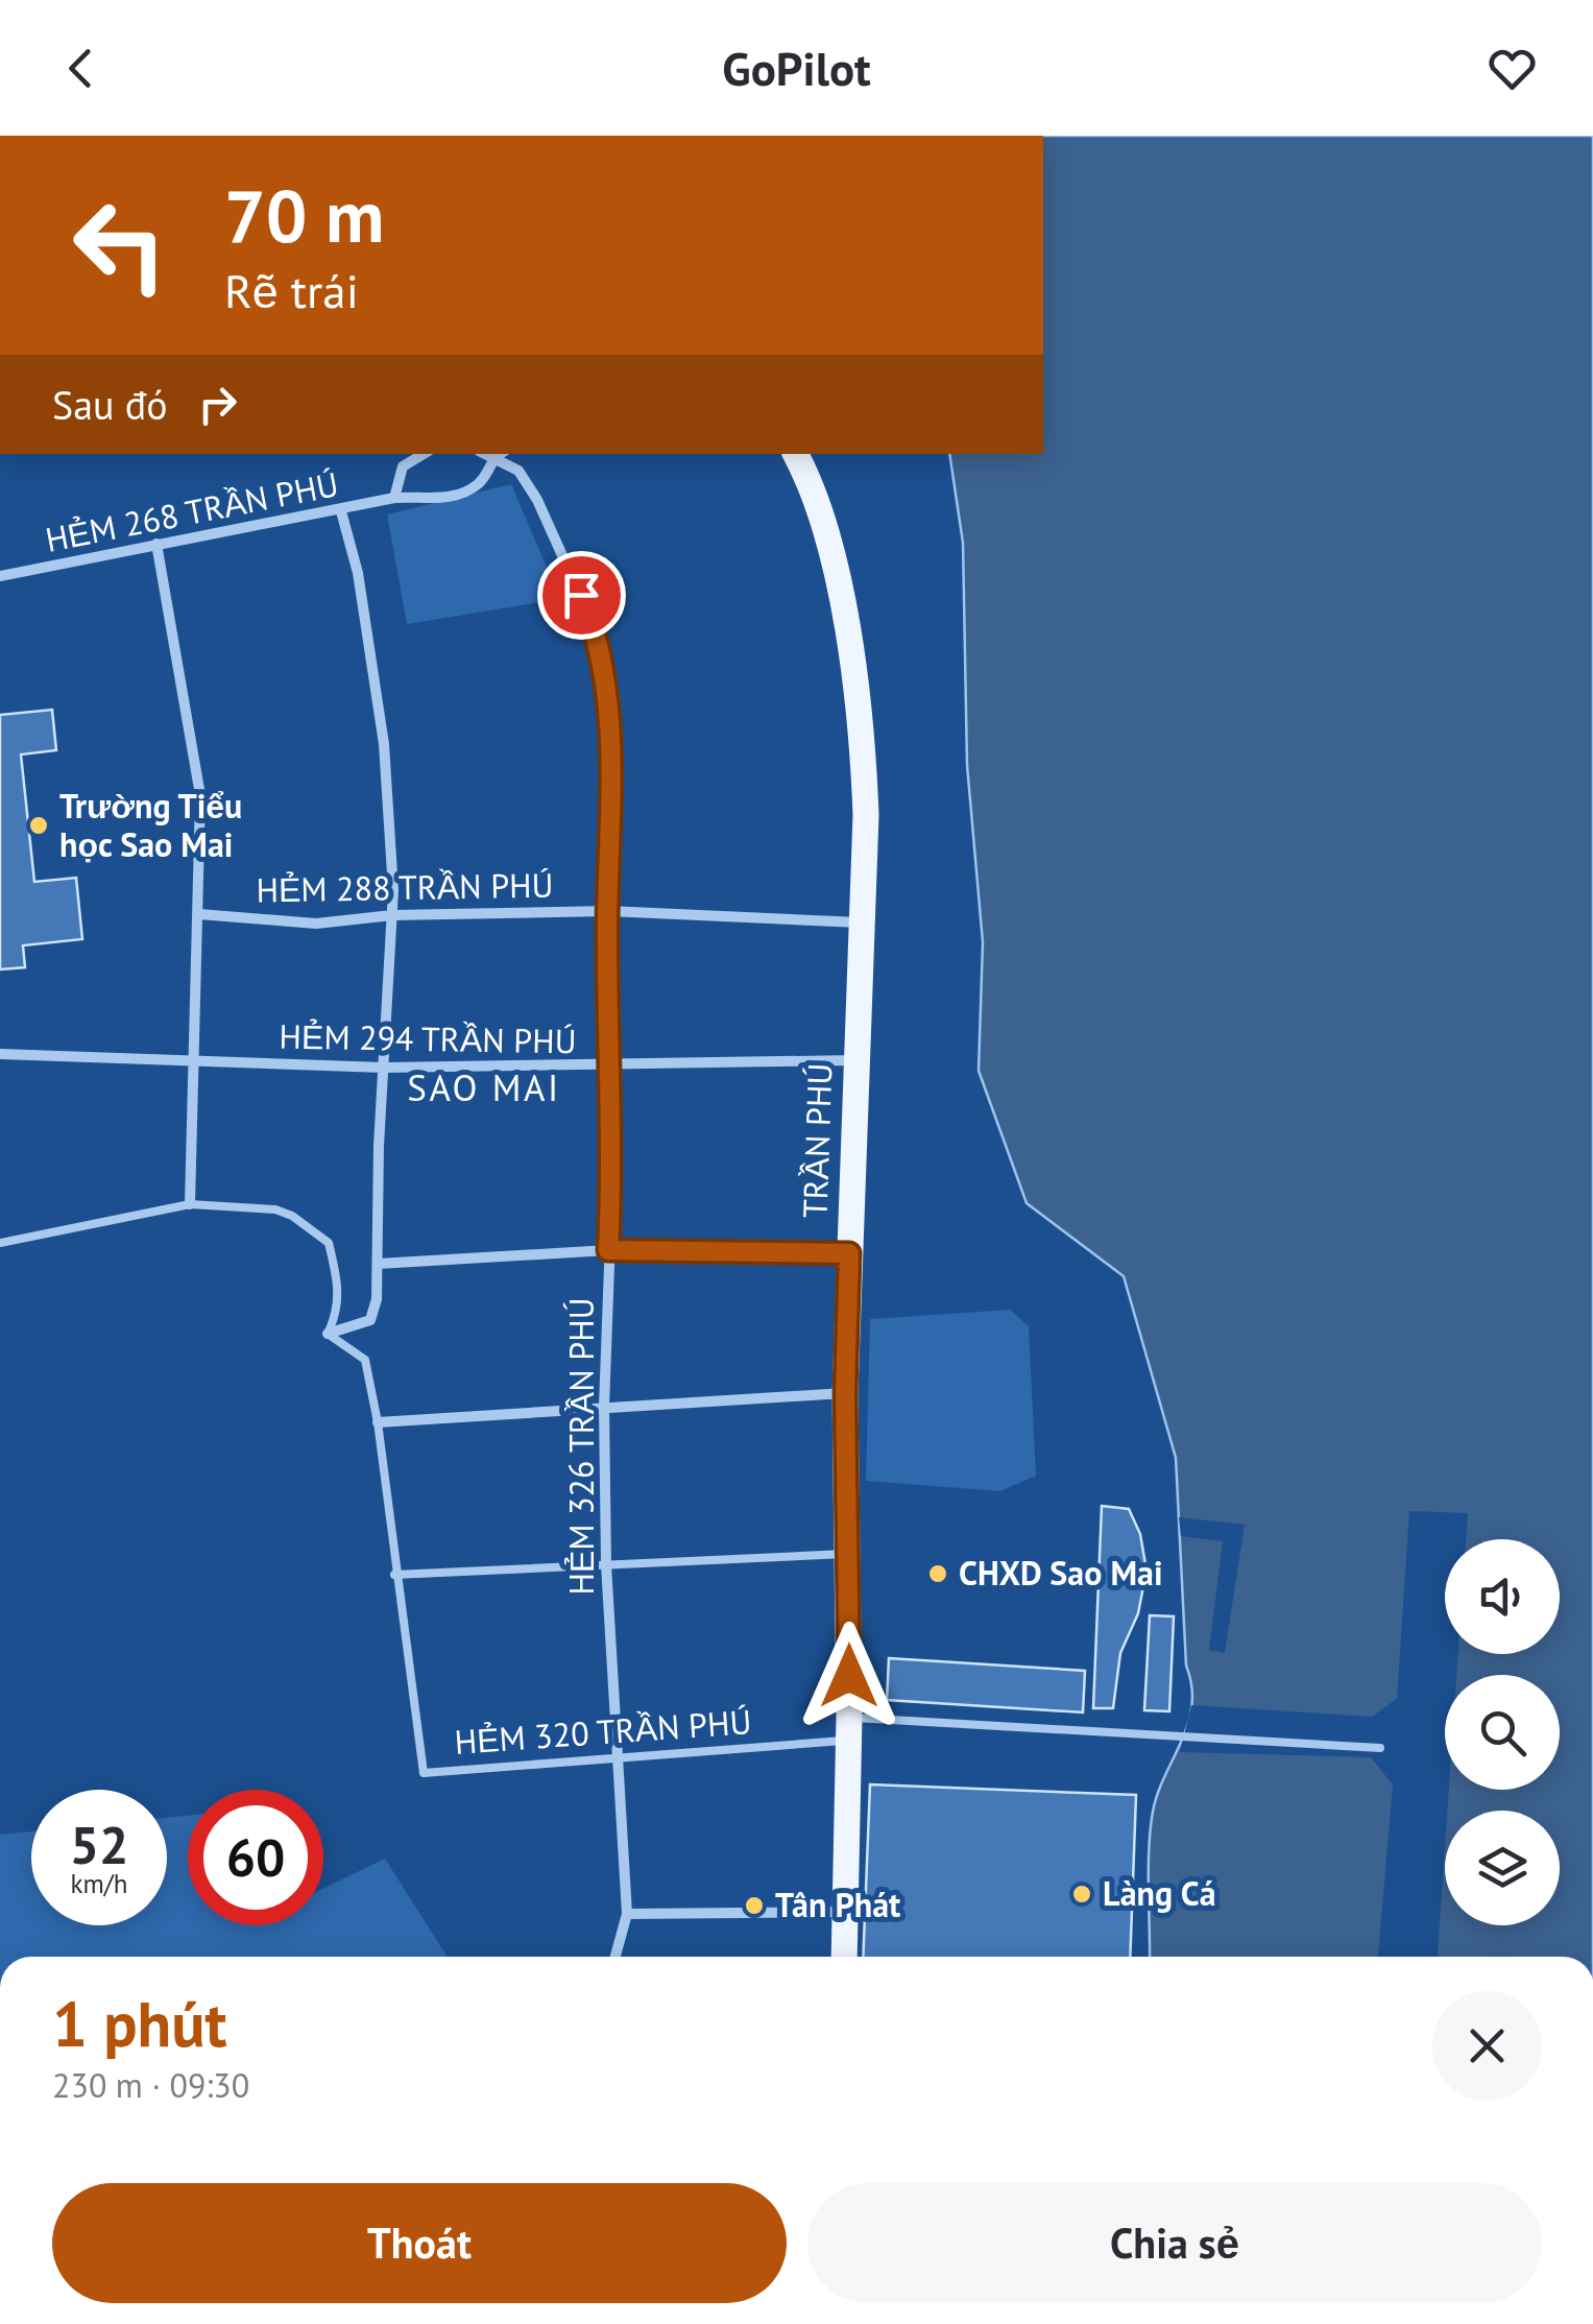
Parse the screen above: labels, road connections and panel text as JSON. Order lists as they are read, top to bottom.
{
  "streets": {
    "main road": ["TRẦN PHÚ"],
    "street": [
      "HẺM 268 TRẦN PHÚ",
      "HẺM 288 TRẦN PHÚ",
      "HẺM 294 TRẦN PHÚ",
      "HẺM 326 TRẦN PHÚ"
    ],
    "lane": ["HẺM 320 TRẦN PHÚ"]
  },
  "crossings": [
    ["HẺM 288 TRẦN PHÚ", "TRẦN PHÚ"],
    ["HẺM 288 TRẦN PHÚ", "HẺM 326 TRẦN PHÚ"],
    ["HẺM 294 TRẦN PHÚ", "TRẦN PHÚ"],
    ["HẺM 294 TRẦN PHÚ", "HẺM 326 TRẦN PHÚ"],
    ["TRẦN PHÚ", "HẺM 320 TRẦN PHÚ"],
    ["HẺM 326 TRẦN PHÚ", "HẺM 320 TRẦN PHÚ"]
  ],
  "districts": ["SAO MAI"],
  "places": [
    "Trường Tiểu học Sao Mai",
    "CHXD Sao Mai",
    "Làng Cá",
    "Tân Phát"
  ],
  "page": {
    "header": "GoPilot",
    "turn": ["70 m", "Rẽ trái"],
    "then": "Sau đó",
    "speed": "52 km/h",
    "limit": "60",
    "heading": ["1 phút", "230 m · 09:30"],
    "buttons": ["Thoát", "Chia sẻ"]
  }
}
